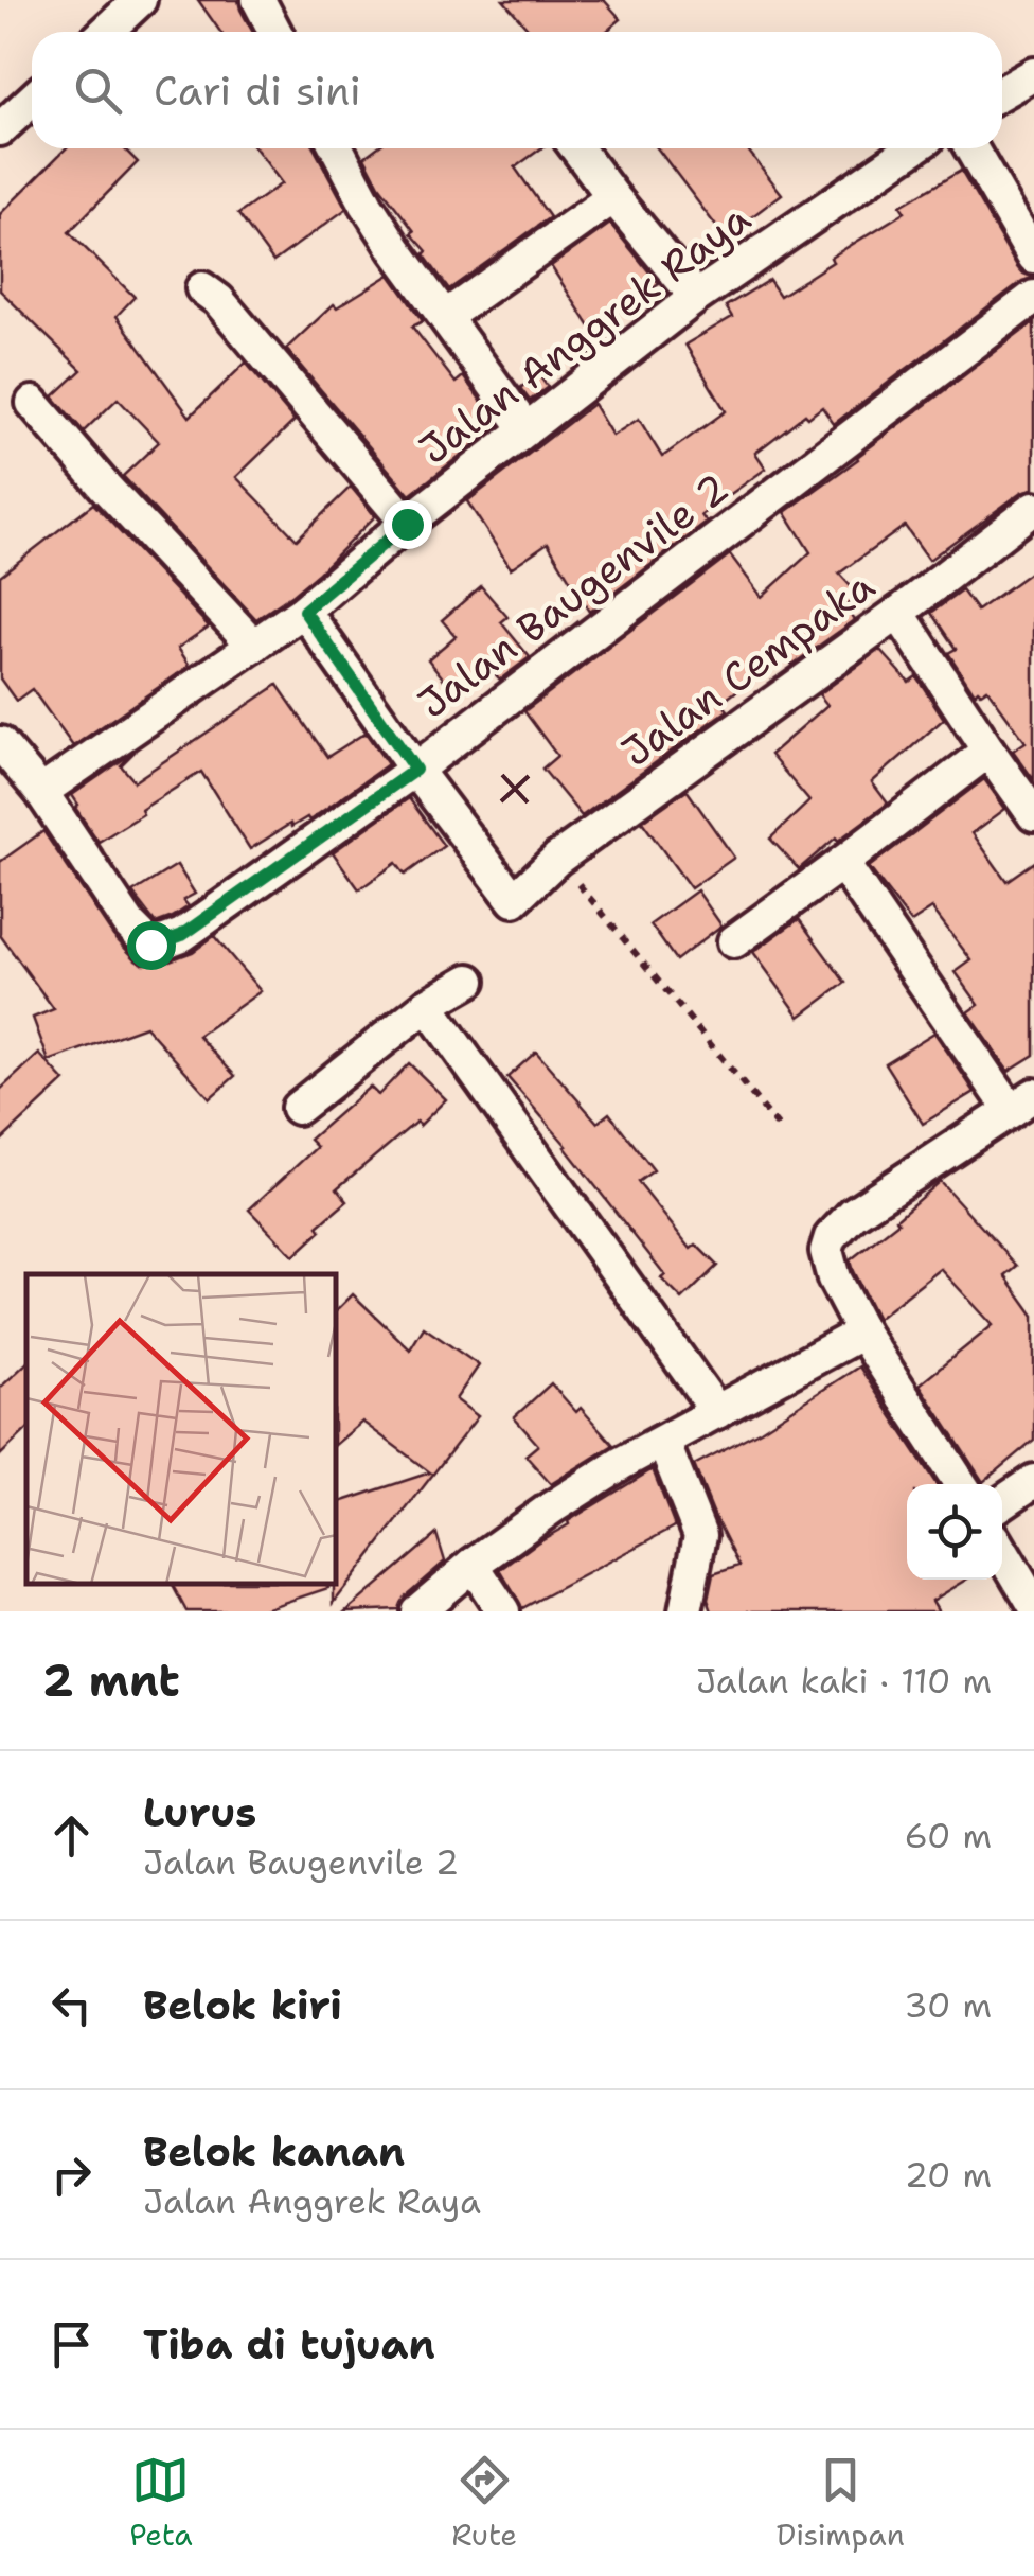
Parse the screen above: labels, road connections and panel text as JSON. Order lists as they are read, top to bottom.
{
  "streets": {
    "street": ["Jalan Anggrek Raya", "Jalan Baugenvile 2", "Jalan Cempaka"]
  },
  "crossings": [
    ["Jalan Anggrek Raya", "Jalan Baugenvile 2"],
    ["Jalan Baugenvile 2", "Jalan Cempaka"]
  ],
  "page": {
    "search": "Cari di sini",
    "heading": ["2 mnt", "Jalan kaki · 110 m"],
    "list": [
      ["Lurus", "Jalan Baugenvile 2", "60 m"],
      ["Belok kiri", "30 m"],
      ["Belok kanan", "Jalan Anggrek Raya", "20 m"],
      "Tiba di tujuan"
    ],
    "nav": ["Peta", "Rute", "Disimpan"]
  }
}
